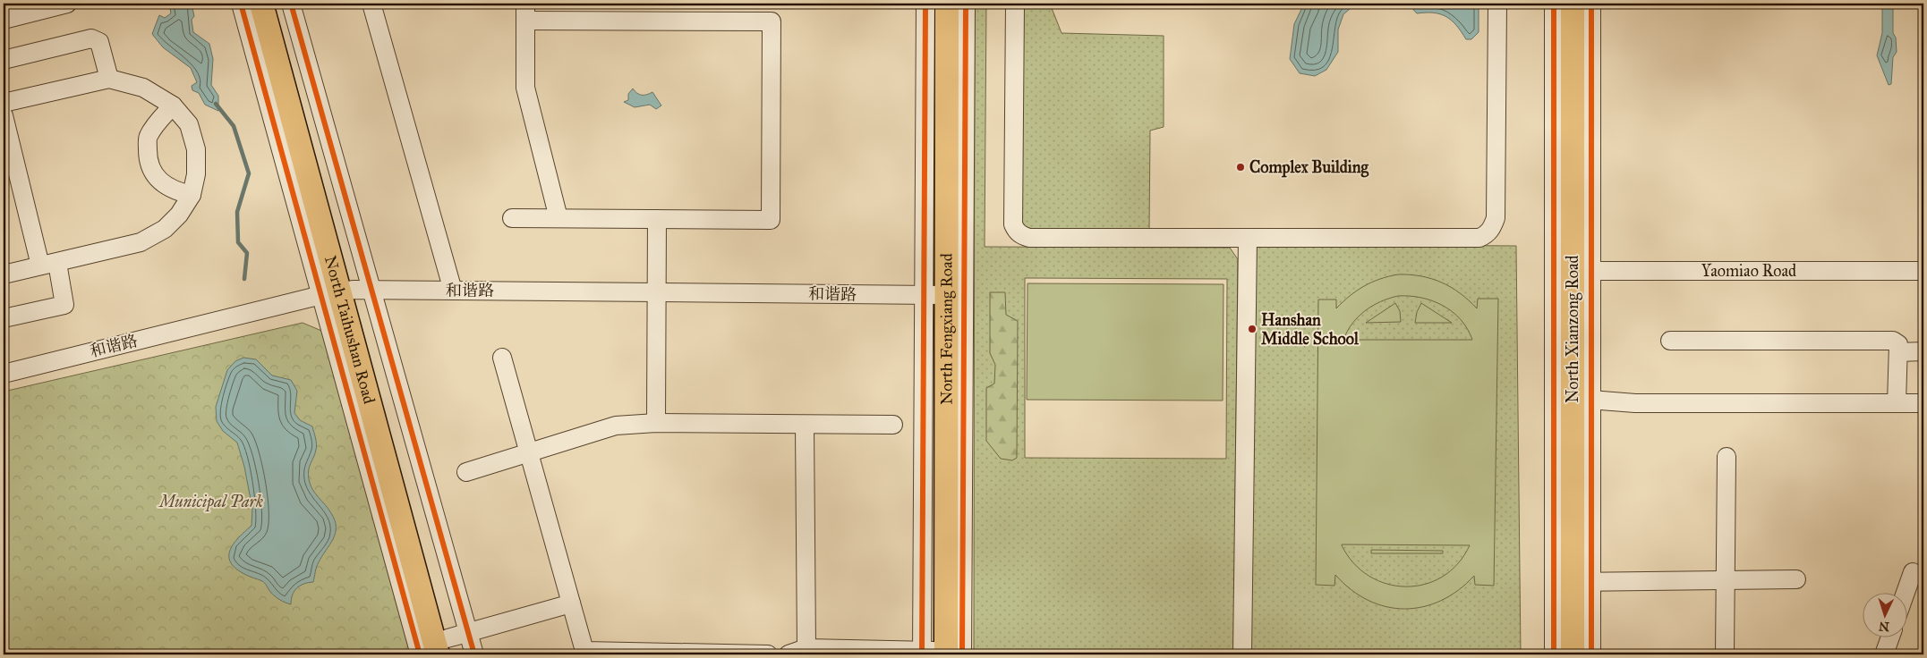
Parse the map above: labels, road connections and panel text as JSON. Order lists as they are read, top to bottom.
{
  "streets": {
    "main road": ["North Taihushan Road", "North Fengxiang Road", "North Xianzong Road"],
    "street": ["Yaomiao Road", "和谐路"]
  },
  "crossings": [
    ["Yaomiao Road", "North Xianzong Road"],
    ["和谐路", "North Taihushan Road"],
    ["和谐路", "North Fengxiang Road"]
  ],
  "parks": ["Municipal Park"],
  "places": ["Complex Building", "Hanshan Middle School"],
  "north": "bottom"
}
